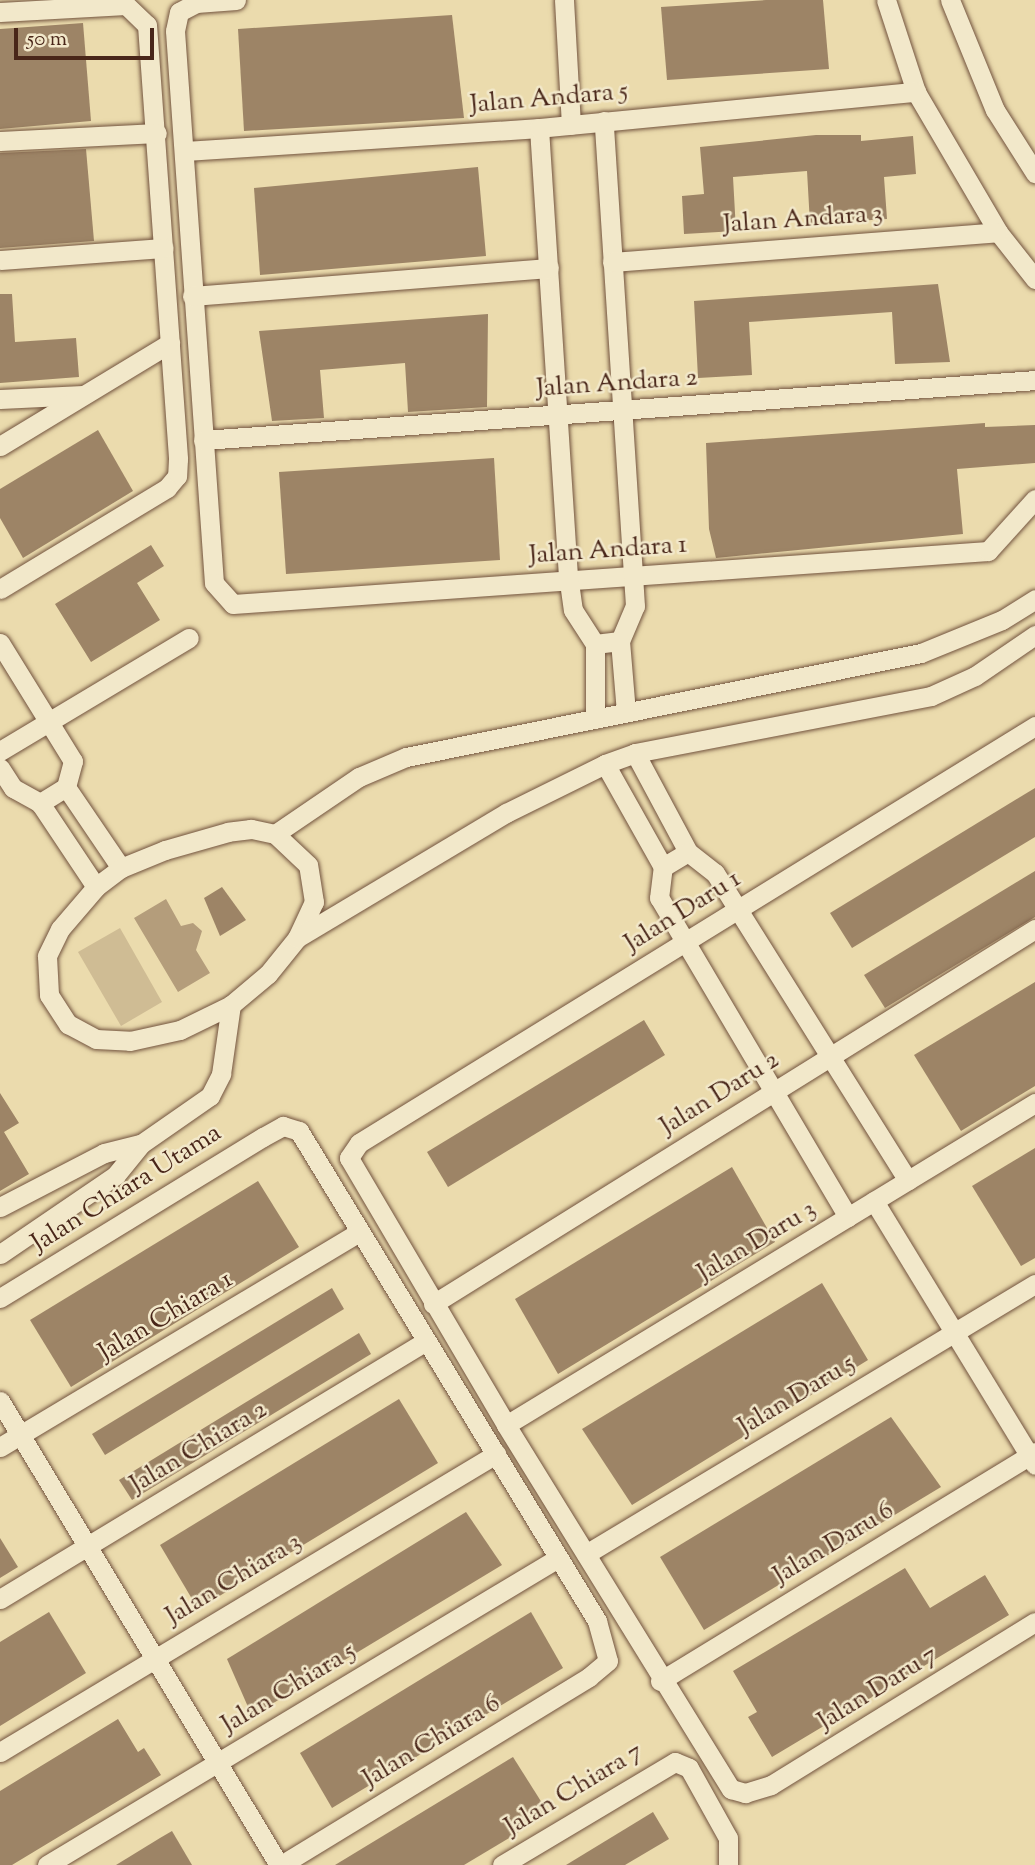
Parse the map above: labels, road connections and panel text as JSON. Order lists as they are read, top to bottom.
{
  "streets": {
    "street": [
      "Jalan Andara 5",
      "Jalan Andara 3",
      "Jalan Andara 2",
      "Jalan Andara 1",
      "Jalan Daru 1",
      "Jalan Daru 2",
      "Jalan Chiara Utama",
      "Jalan Daru 3",
      "Jalan Chiara 1",
      "Jalan Daru 5",
      "Jalan Chiara 2",
      "Jalan Daru 6",
      "Jalan Chiara 3",
      "Jalan Chiara 5",
      "Jalan Daru 7",
      "Jalan Chiara 6",
      "Jalan Chiara 7"
    ]
  },
  "crossings": [
    ["Jalan Andara 2", "Jalan Andara 1"],
    ["Jalan Daru 1", "Jalan Daru 2"],
    ["Jalan Chiara Utama", "Jalan Chiara 1"],
    ["Jalan Daru 6", "Jalan Daru 7"],
    ["Jalan Chiara 5", "Jalan Chiara 6"]
  ],
  "scale_bar": "50 m"
}
